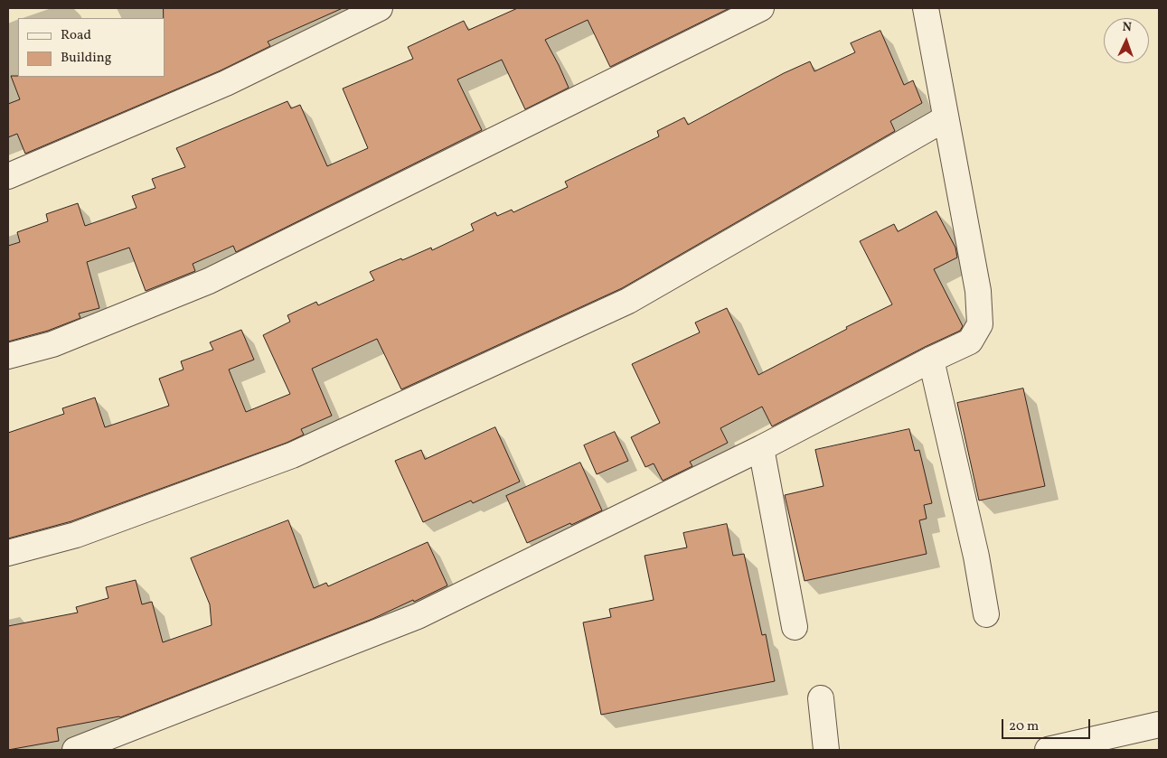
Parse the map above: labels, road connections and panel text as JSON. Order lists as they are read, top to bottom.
{
  "legend": ["Road", "Building"],
  "scale_bar": "20 m",
  "north": "top"
}
